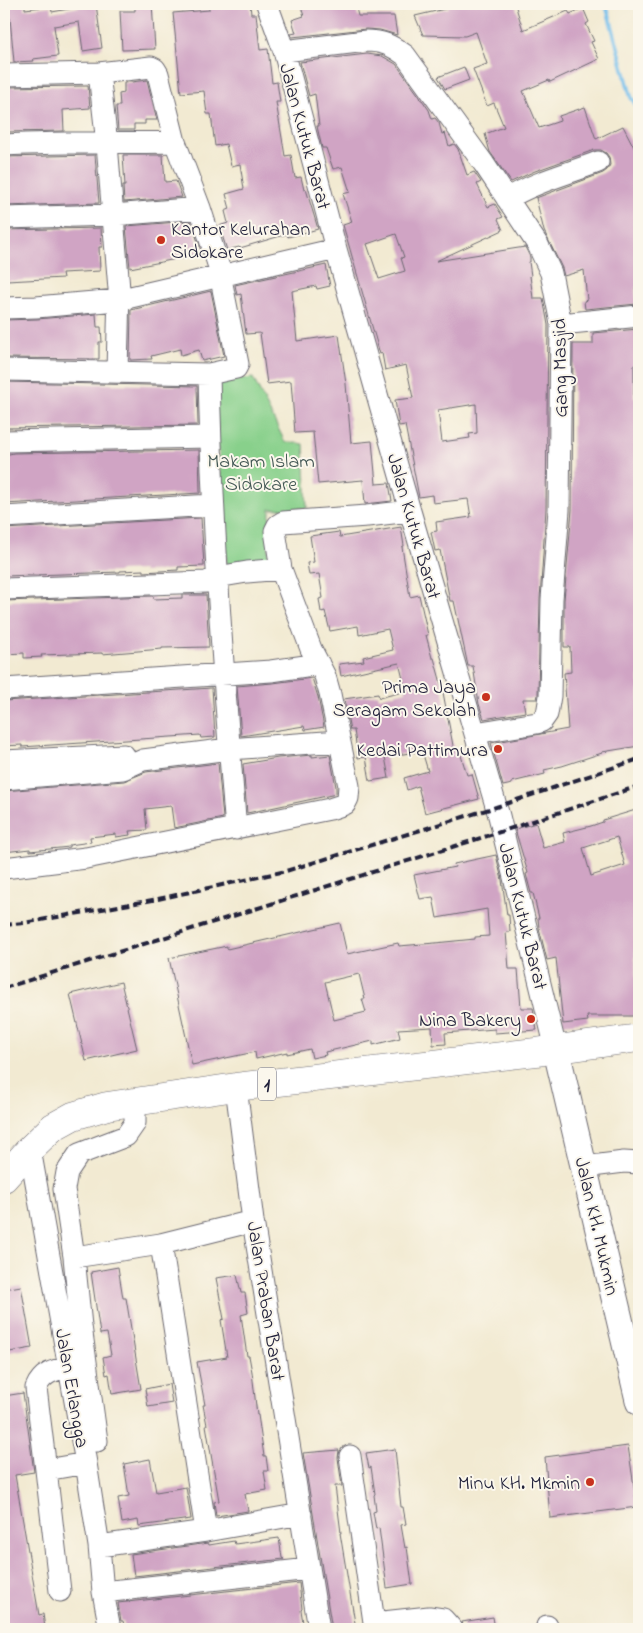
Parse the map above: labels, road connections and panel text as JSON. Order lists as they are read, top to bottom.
{
  "streets": {
    "highway": ["1"],
    "main road": ["Jalan KH. Mukmin"],
    "street": [
      "Jalan Kutuk Barat",
      "Gang Masjid",
      "Jalan Praban Barat",
      "Jalan Erlangga"
    ]
  },
  "crossings": [
    ["Jalan Kutuk Barat", "Gang Masjid"],
    ["Jalan Kutuk Barat", "1"],
    ["Jalan Kutuk Barat", "Jalan KH. Mukmin"],
    ["1", "Jalan KH. Mukmin"],
    ["1", "Jalan Praban Barat"],
    ["1", "Jalan Erlangga"]
  ],
  "parks": ["Makam Islam Sidokare"],
  "places": [
    "Kantor Kelurahan Sidokare",
    "Prima Jaya Seragam Sekolah",
    "Kedai Pattimura",
    "Nina Bakery",
    "Minu KH. Mkmin"
  ]
}
